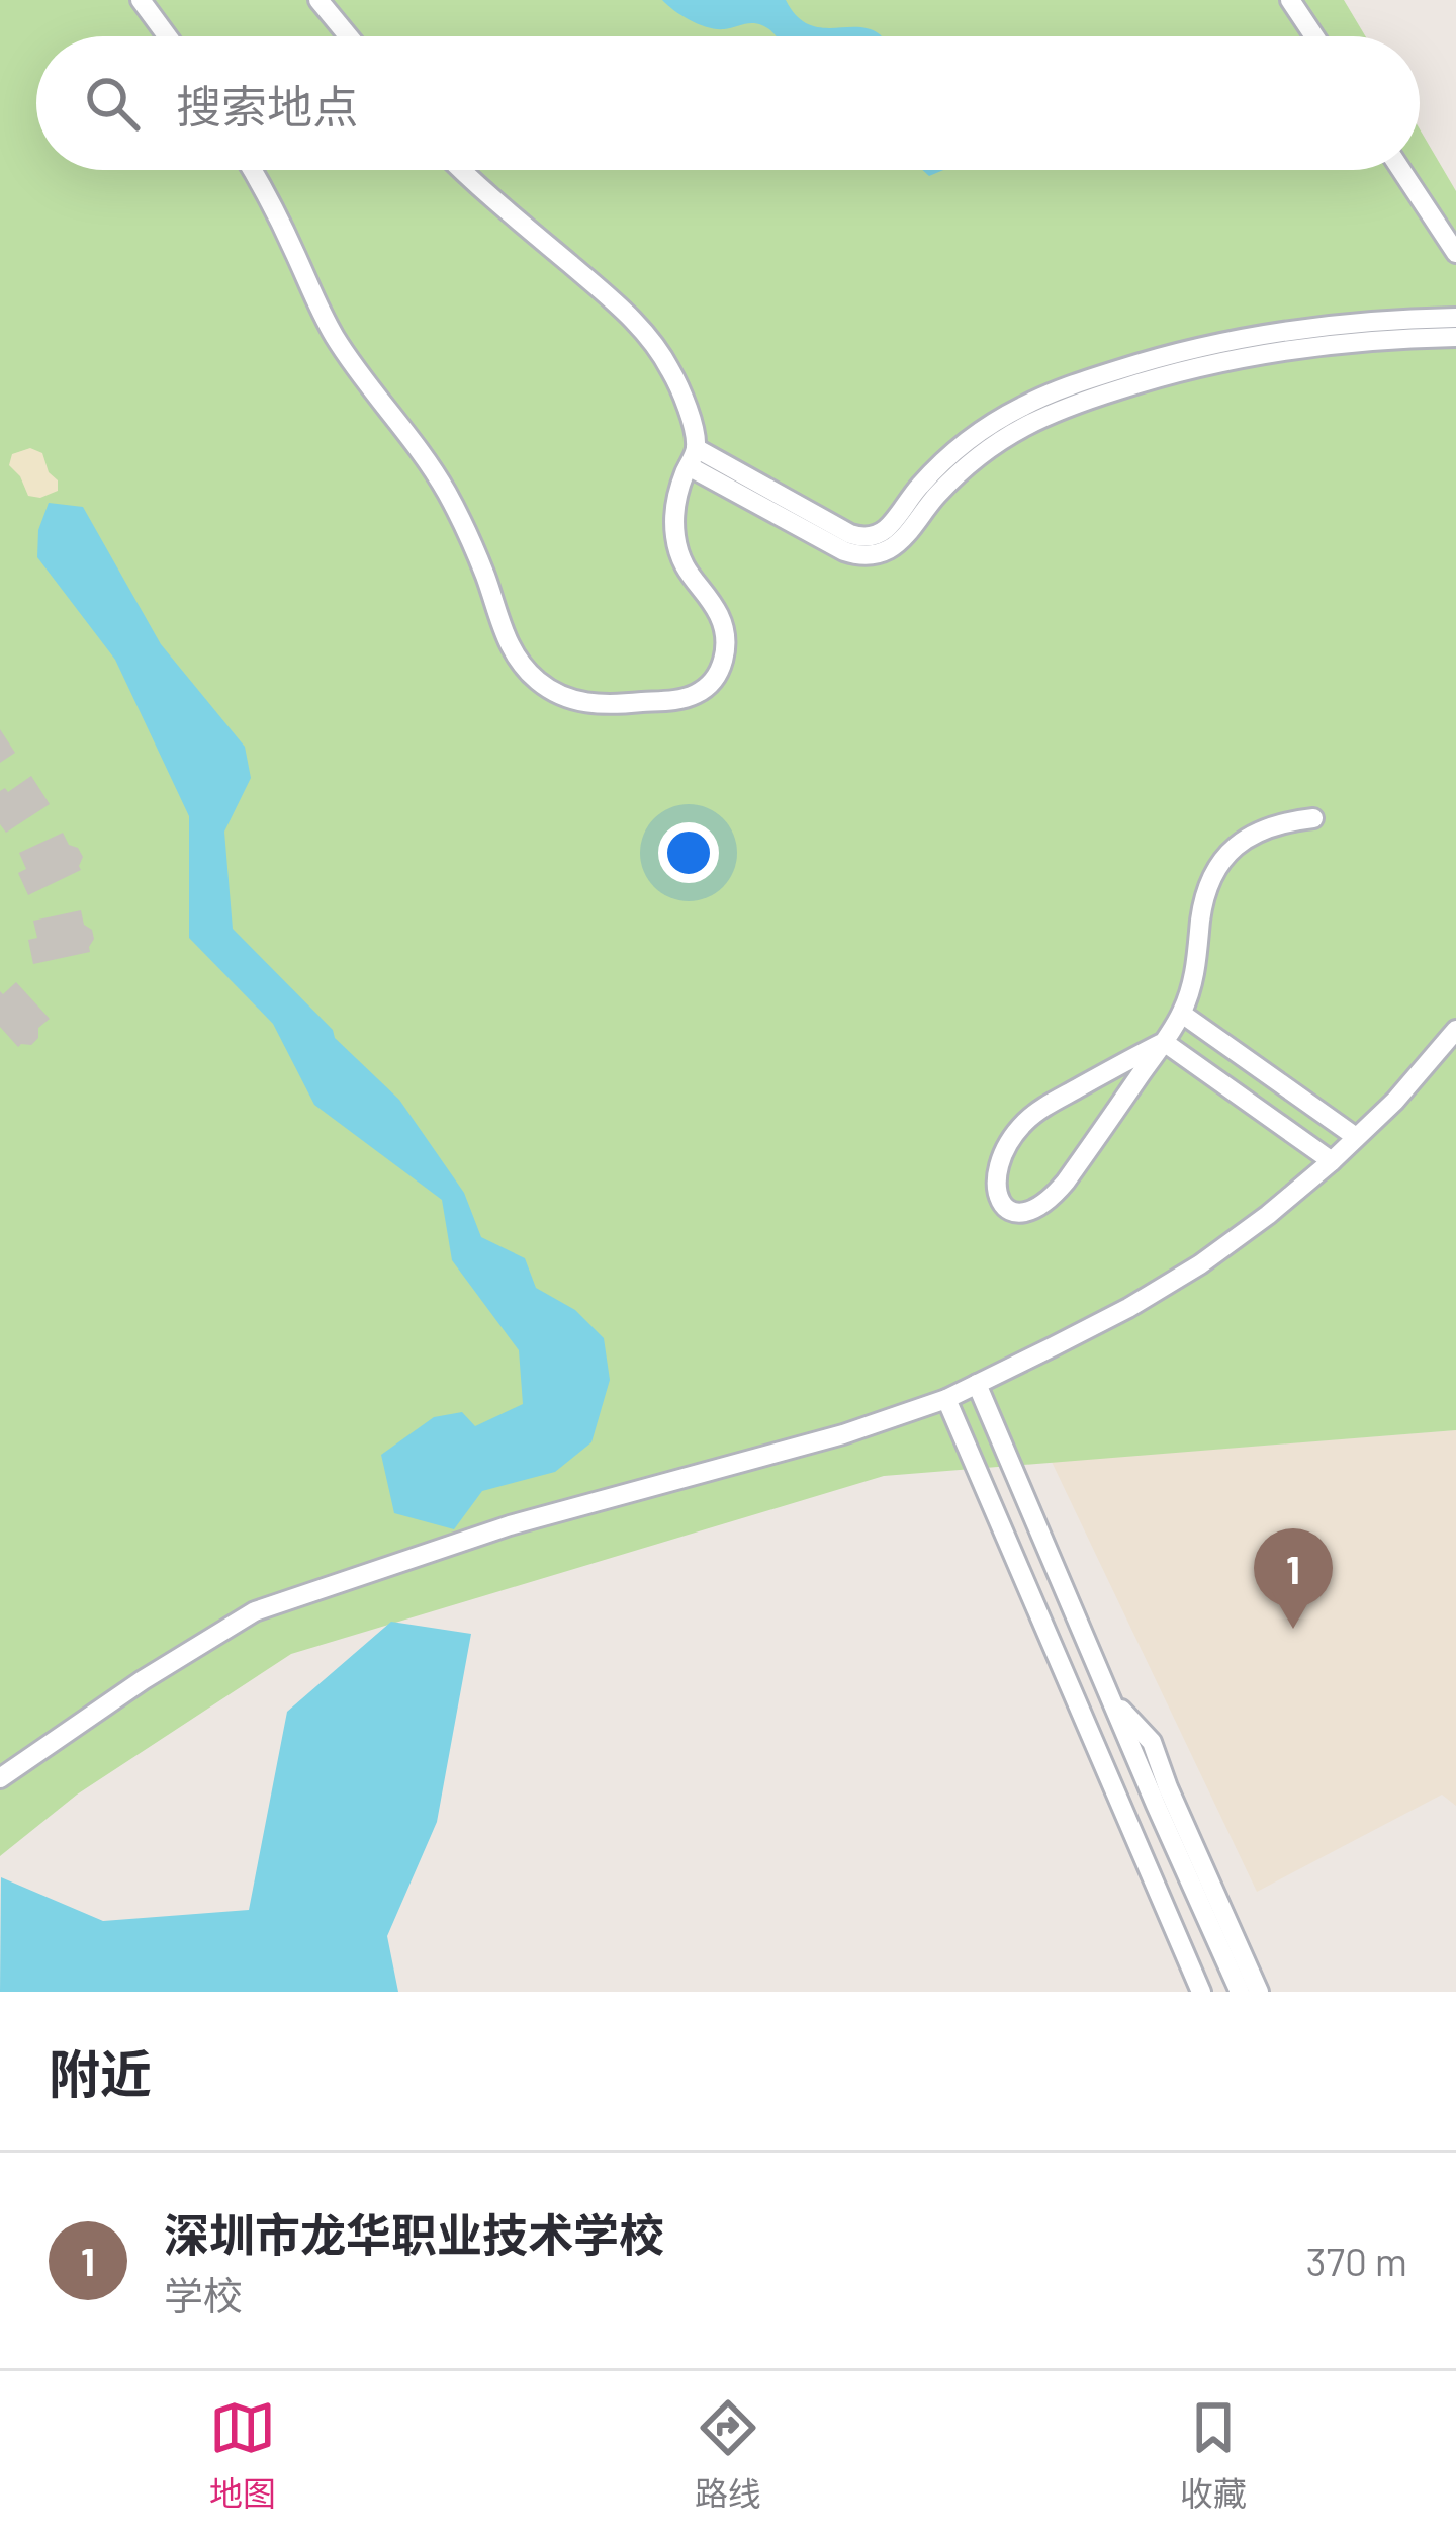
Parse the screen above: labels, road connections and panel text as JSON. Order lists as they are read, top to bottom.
{
  "page": {
    "search": "搜索地点",
    "pins": "1",
    "heading": "附近",
    "list": [
      {
        "mark": "1",
        "name": "深圳市龙华职业技术学校",
        "note": "学校",
        "value": "370 m"
      }
    ],
    "nav": ["地图", "路线", "收藏"]
  }
}
